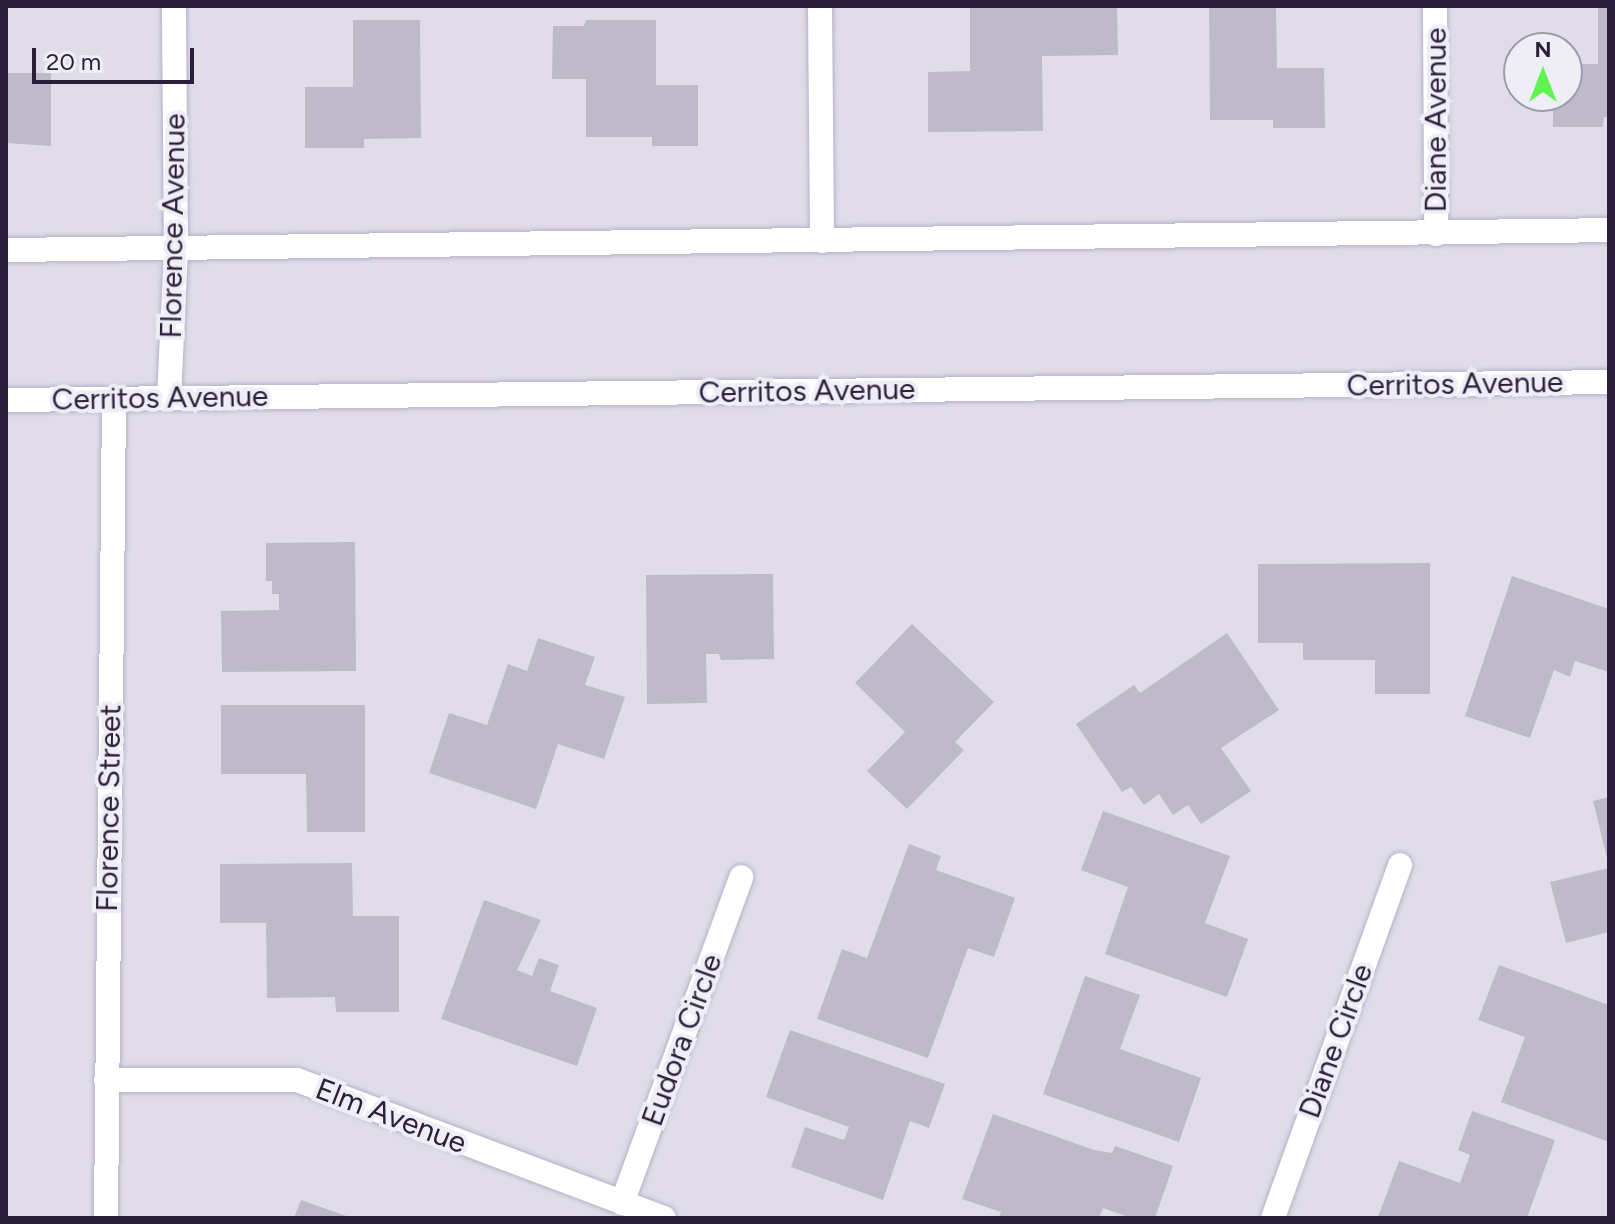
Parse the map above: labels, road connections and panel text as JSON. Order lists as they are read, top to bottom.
{
  "streets": {
    "street": [
      "Diane Avenue",
      "Florence Avenue",
      "Cerritos Avenue",
      "Florence Street",
      "Eudora Circle",
      "Diane Circle",
      "Elm Avenue"
    ]
  },
  "crossings": [
    ["Florence Avenue", "Cerritos Avenue"],
    ["Cerritos Avenue", "Florence Street"],
    ["Florence Street", "Elm Avenue"],
    ["Eudora Circle", "Elm Avenue"]
  ],
  "scale_bar": "20 m",
  "north": "top"
}
